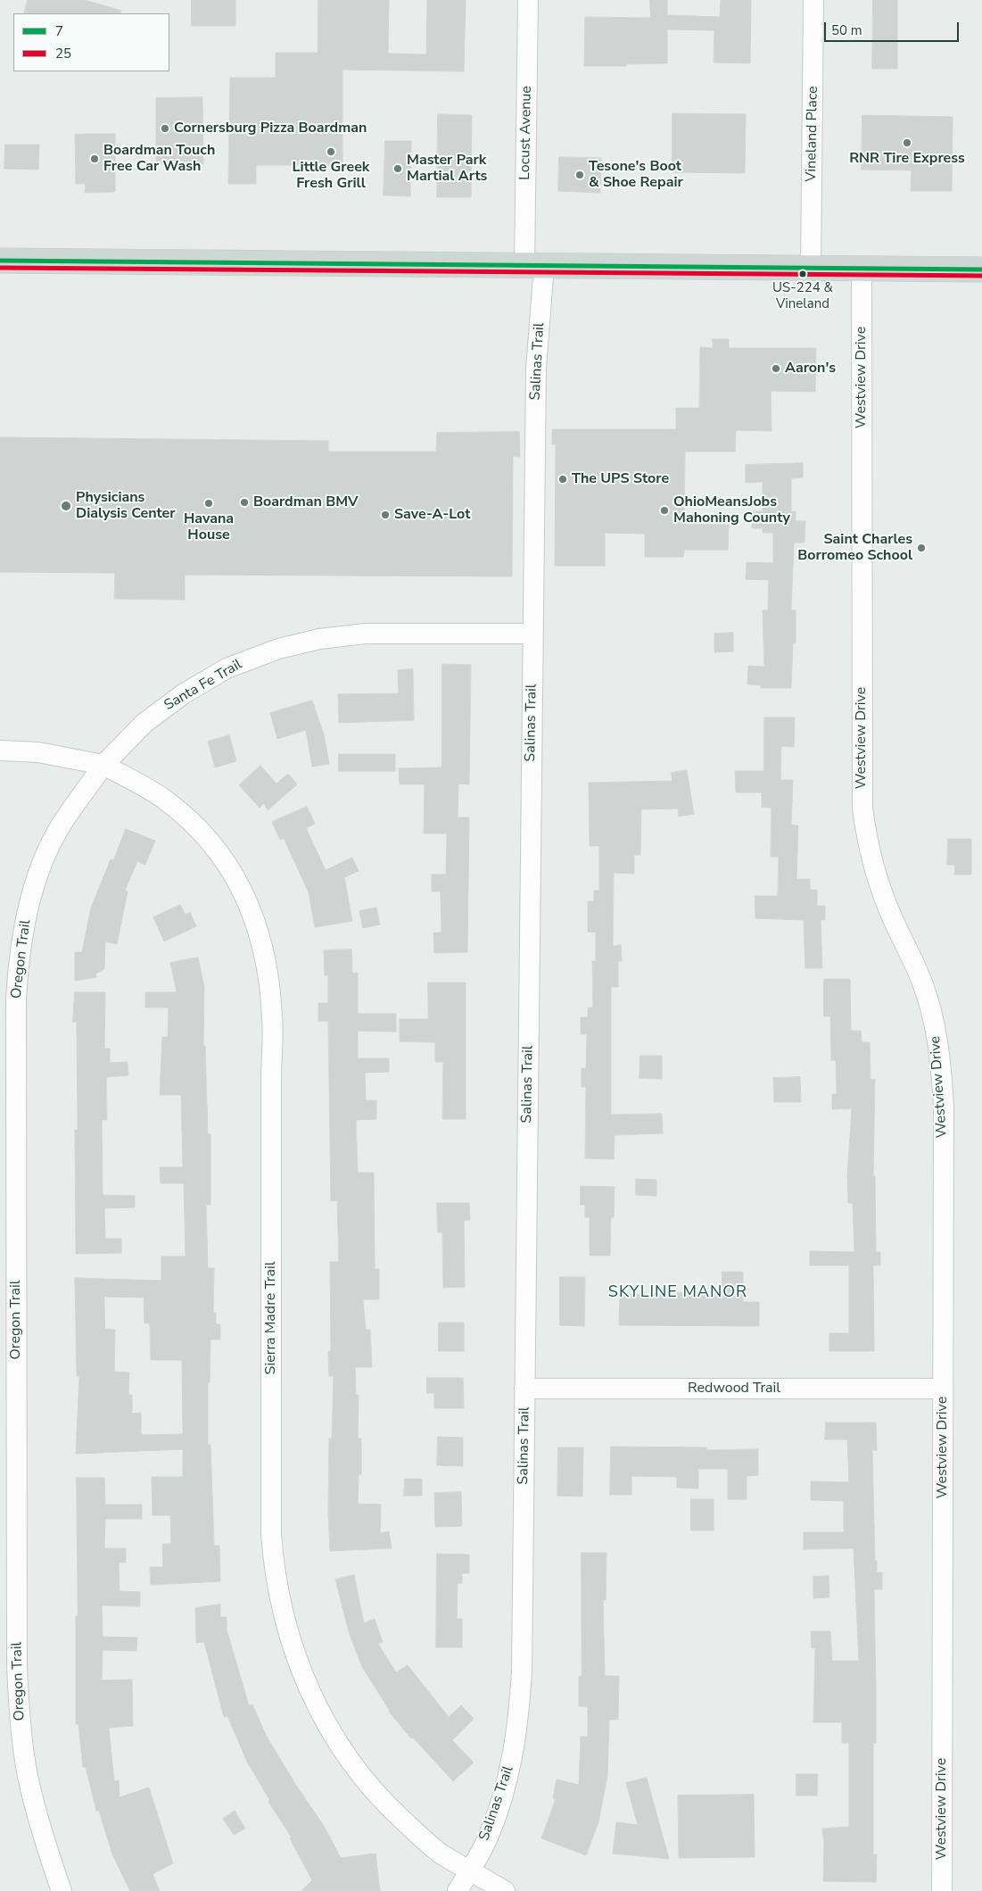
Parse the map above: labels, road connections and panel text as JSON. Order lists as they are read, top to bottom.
{
  "streets": {
    "street": [
      "Locust Avenue",
      "Vineland Place",
      "Salinas Trail",
      "Westview Drive",
      "Santa Fe Trail",
      "Oregon Trail",
      "Sierra Madre Trail",
      "Redwood Trail"
    ]
  },
  "crossings": [
    ["Locust Avenue", "Salinas Trail"],
    ["Salinas Trail", "Santa Fe Trail"],
    ["Salinas Trail", "Sierra Madre Trail"],
    ["Salinas Trail", "Redwood Trail"],
    ["Westview Drive", "Redwood Trail"],
    ["Santa Fe Trail", "Oregon Trail"],
    ["Santa Fe Trail", "Sierra Madre Trail"],
    ["Oregon Trail", "Sierra Madre Trail"]
  ],
  "districts": ["SKYLINE MANOR"],
  "places": [
    "Cornersburg Pizza Boardman",
    "RNR Tire Express",
    "Little Greek Fresh Grill",
    "Boardman Touch Free Car Wash",
    "Master Park Martial Arts",
    "Tesone's Boot & Shoe Repair",
    "US-224 & Vineland",
    "Aaron's",
    "The UPS Store",
    "Boardman BMV",
    "Havana House",
    "Physicians Dialysis Center",
    "OhioMeansJobs Mahoning County",
    "Save-A-Lot",
    "Saint Charles Borromeo School"
  ],
  "lines": ["transit line 7", "transit line 25"],
  "legend": ["7", "25"],
  "scale_bar": "50 m"
}
